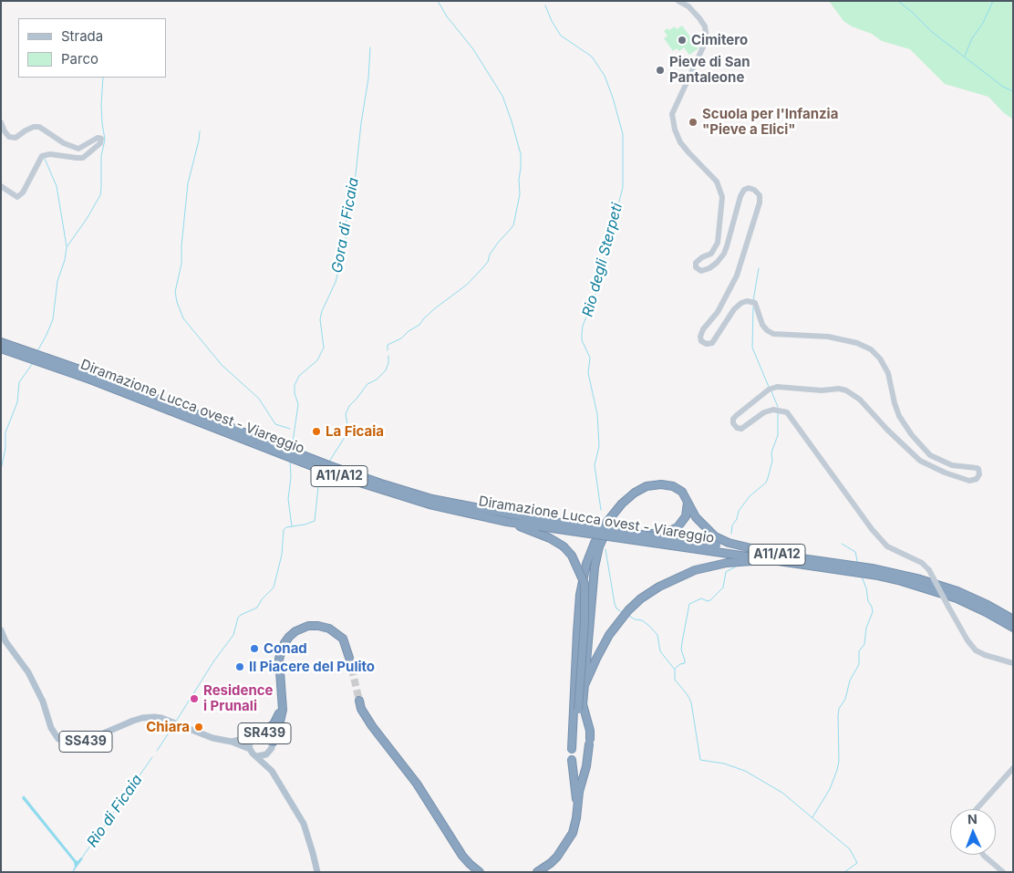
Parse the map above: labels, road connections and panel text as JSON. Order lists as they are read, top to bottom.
{
  "streets": {
    "highway": ["Diramazione Lucca ovest - Viareggio", "A11/A12"],
    "main road": ["SR439", "SS439"]
  },
  "crossings": [
    ["SR439", "SS439"]
  ],
  "water": ["Gora di Ficaia", "Rio degli Sterpeti", "Rio di Ficaia"],
  "places": [
    "Cimitero",
    "Pieve di San Pantaleone",
    "Scuola per l'Infanzia \"Pieve a Elici\"",
    "La Ficaia",
    "Conad",
    "Il Piacere del Pulito",
    "Residence i Prunali",
    "Chiara"
  ],
  "legend": ["Strada", "Parco"],
  "north": "top"
}
